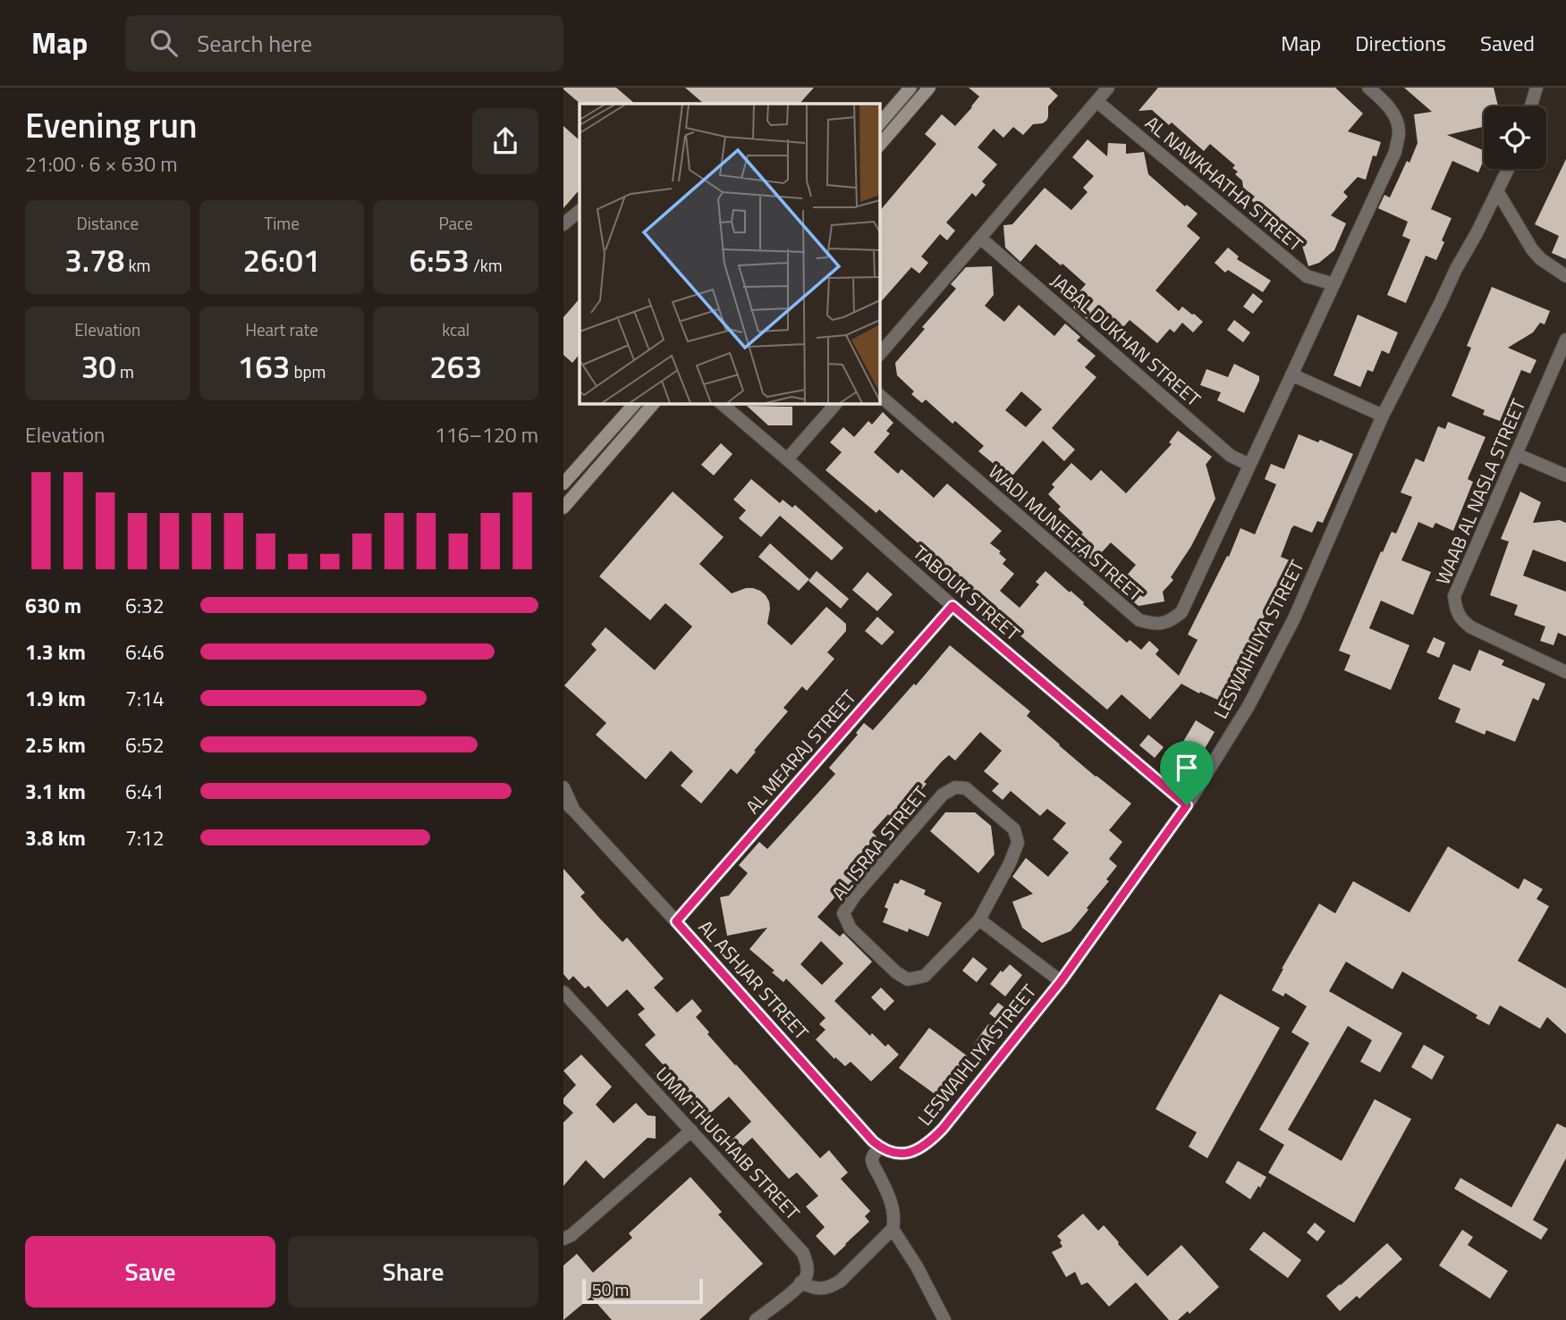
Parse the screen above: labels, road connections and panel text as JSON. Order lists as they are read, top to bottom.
{
  "streets": {
    "street": [
      "AL NAWKHATHA STREET",
      "JABAL DUKHAN STREET",
      "WAAB AL NASLA STREET",
      "WADI MUNEEFA STREET",
      "TABOUK STREET",
      "LESWAIHLIYA STREET",
      "AL MEARAJ STREET",
      "AL ISRAA STREET",
      "AL ASHJAR STREET",
      "UMM THUGHAIB STREET"
    ]
  },
  "crossings": [
    ["AL NAWKHATHA STREET", "WADI MUNEEFA STREET"],
    ["JABAL DUKHAN STREET", "WADI MUNEEFA STREET"],
    ["TABOUK STREET", "LESWAIHLIYA STREET"],
    ["TABOUK STREET", "AL MEARAJ STREET"],
    ["LESWAIHLIYA STREET", "AL ASHJAR STREET"],
    ["AL MEARAJ STREET", "AL ASHJAR STREET"]
  ],
  "scale_bar": "50 m",
  "page": {
    "header": "Map",
    "search": "Search here",
    "nav": ["Map", "Directions", "Saved"],
    "heading": ["Evening run", "21:00 · 6 × 630 m"],
    "stats": [
      ["Distance", "3.78 km"],
      ["Time", "26:01"],
      ["Pace", "6:53 /km"],
      ["Elevation", "30 m"],
      ["Heart rate", "163 bpm"],
      ["kcal", "263"]
    ],
    "chart": ["Elevation", "116–120 m"],
    "list": [
      {
        "name": "630 m",
        "note": "6:32"
      },
      {
        "name": "1.3 km",
        "note": "6:46"
      },
      {
        "name": "1.9 km",
        "note": "7:14"
      },
      {
        "name": "2.5 km",
        "note": "6:52"
      },
      {
        "name": "3.1 km",
        "note": "6:41"
      },
      {
        "name": "3.8 km",
        "note": "7:12"
      }
    ],
    "buttons": ["Save", "Share"],
    "scale": "50 m"
  }
}
